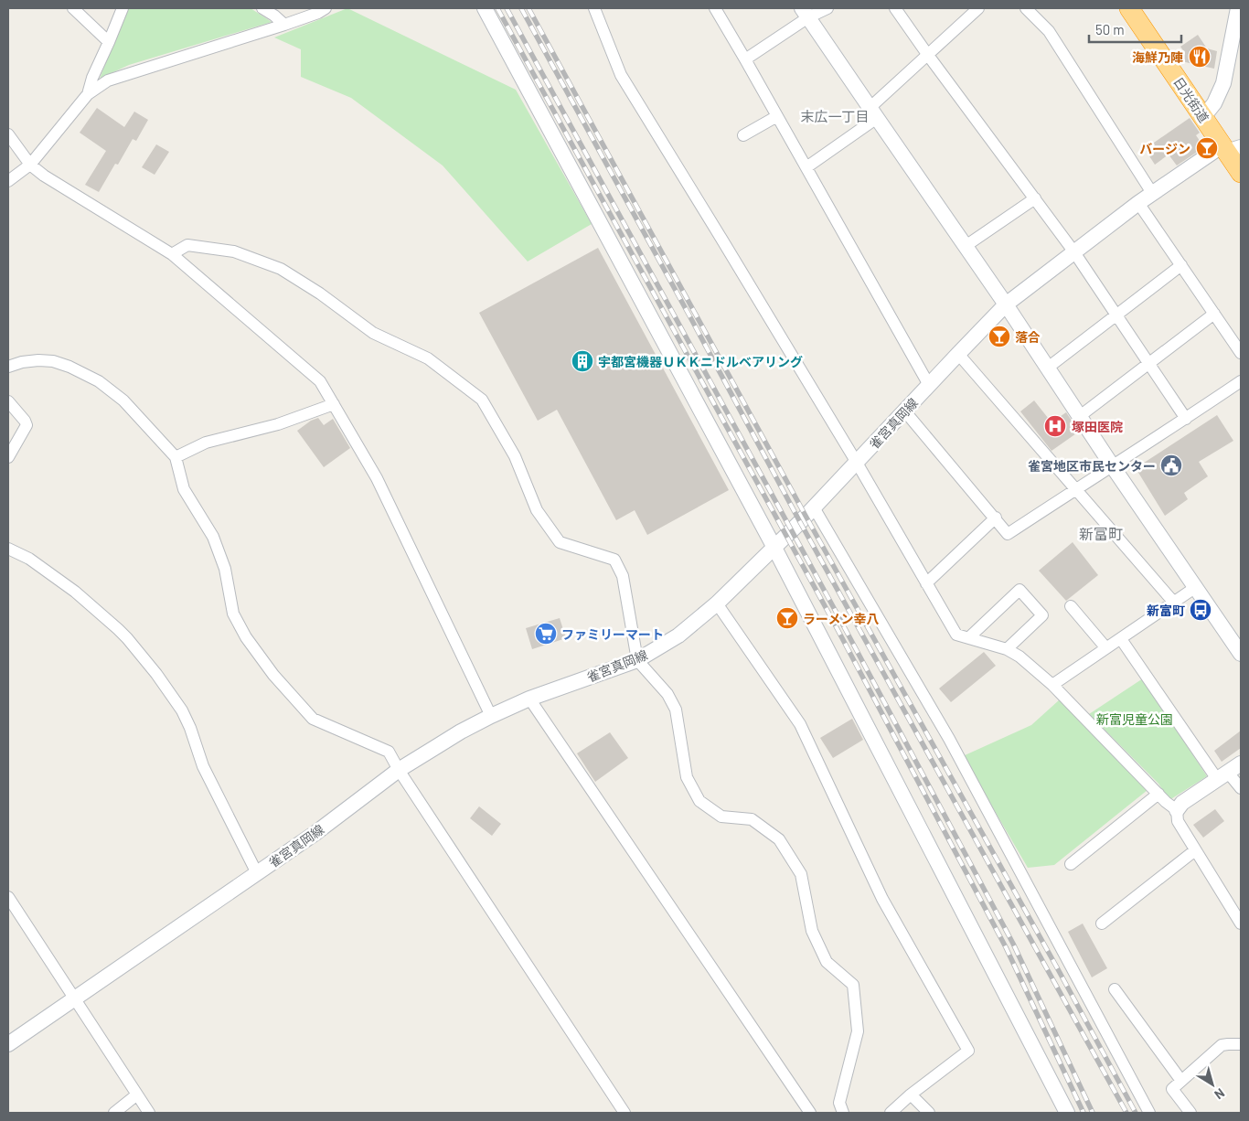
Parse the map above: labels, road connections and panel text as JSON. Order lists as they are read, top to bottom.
{
  "streets": {
    "highway": ["日光街道"],
    "street": ["雀宮真岡線"]
  },
  "crossings": [
    ["日光街道", "雀宮真岡線"]
  ],
  "districts": ["末広一丁目", "新富町"],
  "parks": ["新富児童公園"],
  "places": {
    "restaurant": ["海鮮乃陣"],
    "bar": ["バージン", "落合", "ラーメン幸八"],
    "building": ["宇都宮機器ＵＫＫニドルベアリング"],
    "hospital": ["塚田医院"],
    "public building": ["雀宮地区市民センター"],
    "bus stop": ["新富町"],
    "supermarket": ["ファミリーマート"]
  },
  "scale_bar": "50 m",
  "north": "bottom right"
}
